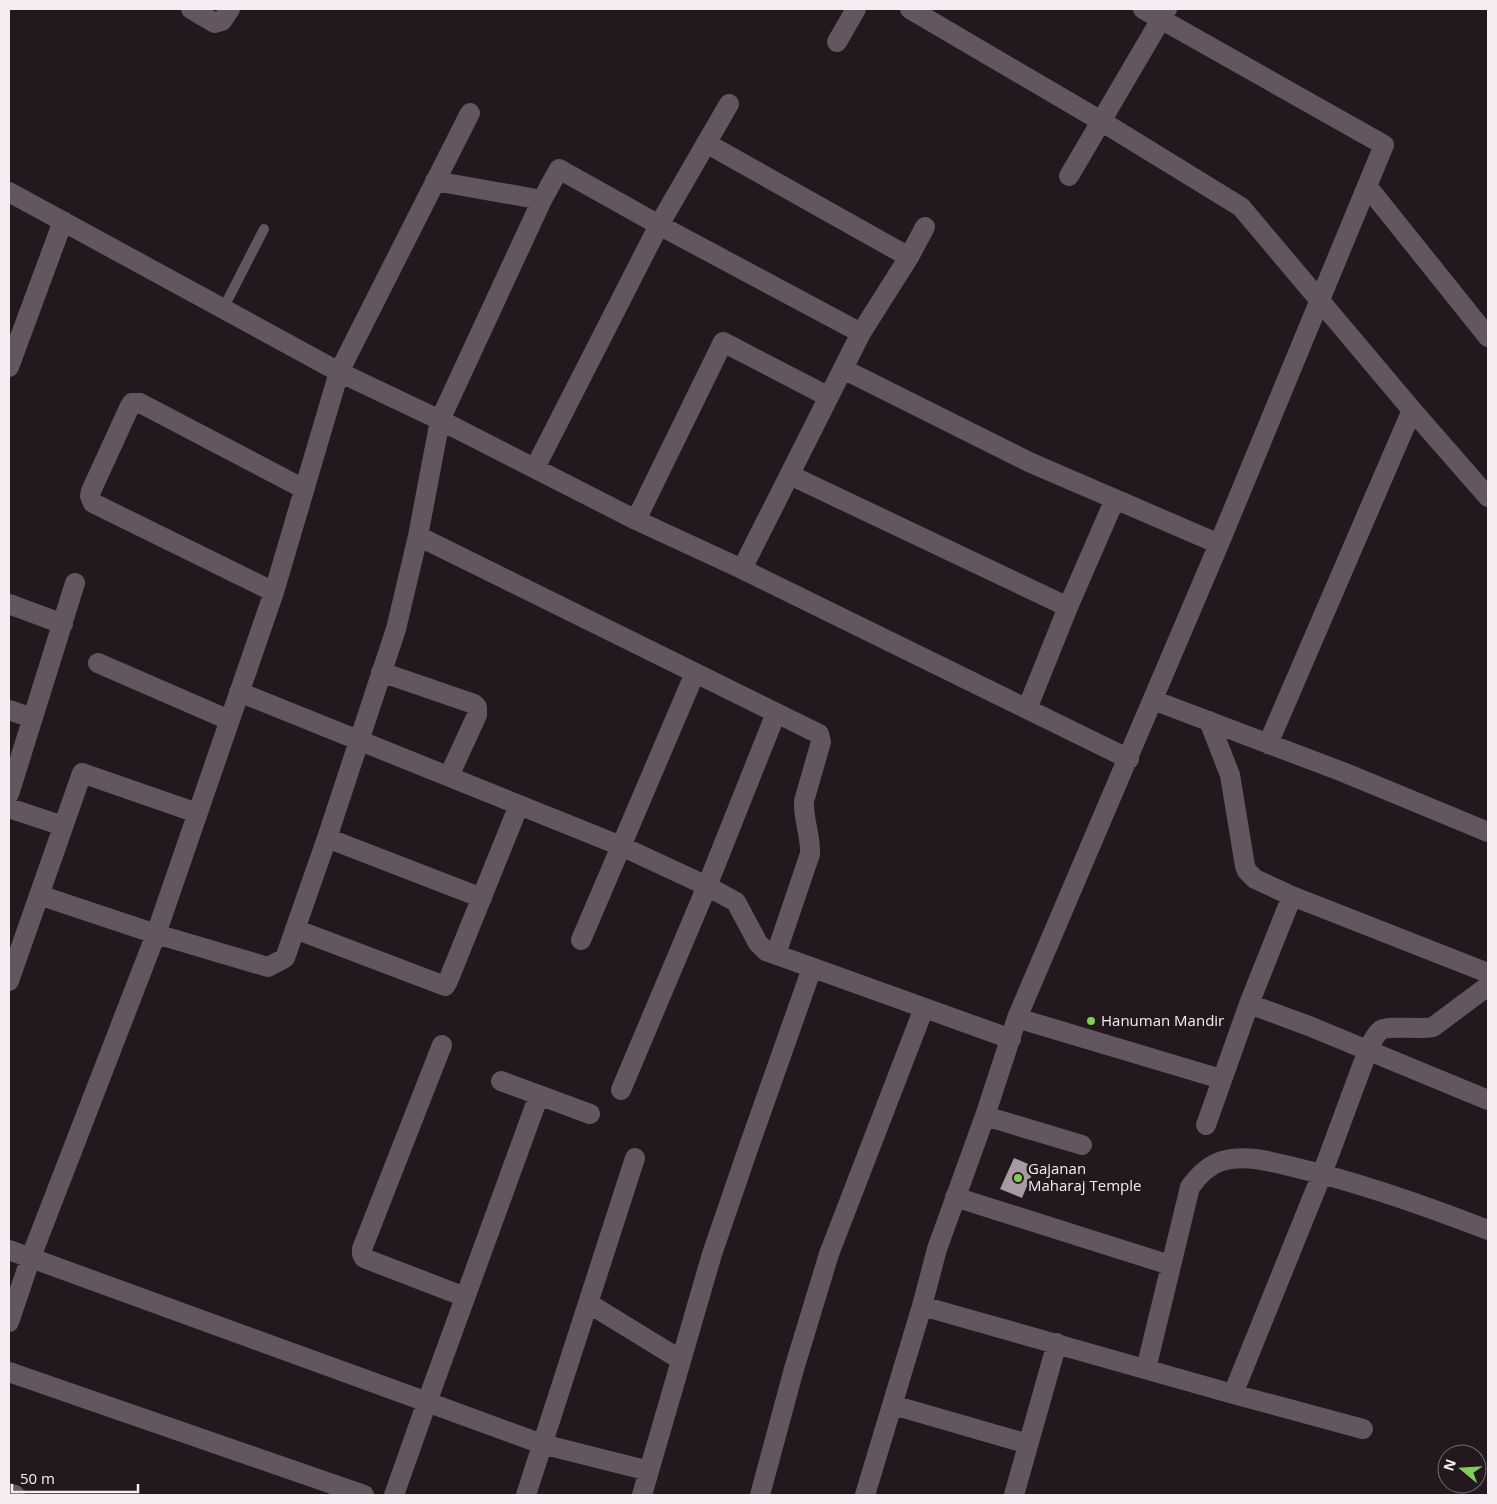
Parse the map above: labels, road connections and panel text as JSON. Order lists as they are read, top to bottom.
{
  "places": ["Hanuman Mandir", "Gajanan Maharaj Temple"],
  "scale_bar": "50 m",
  "north": "left"
}
